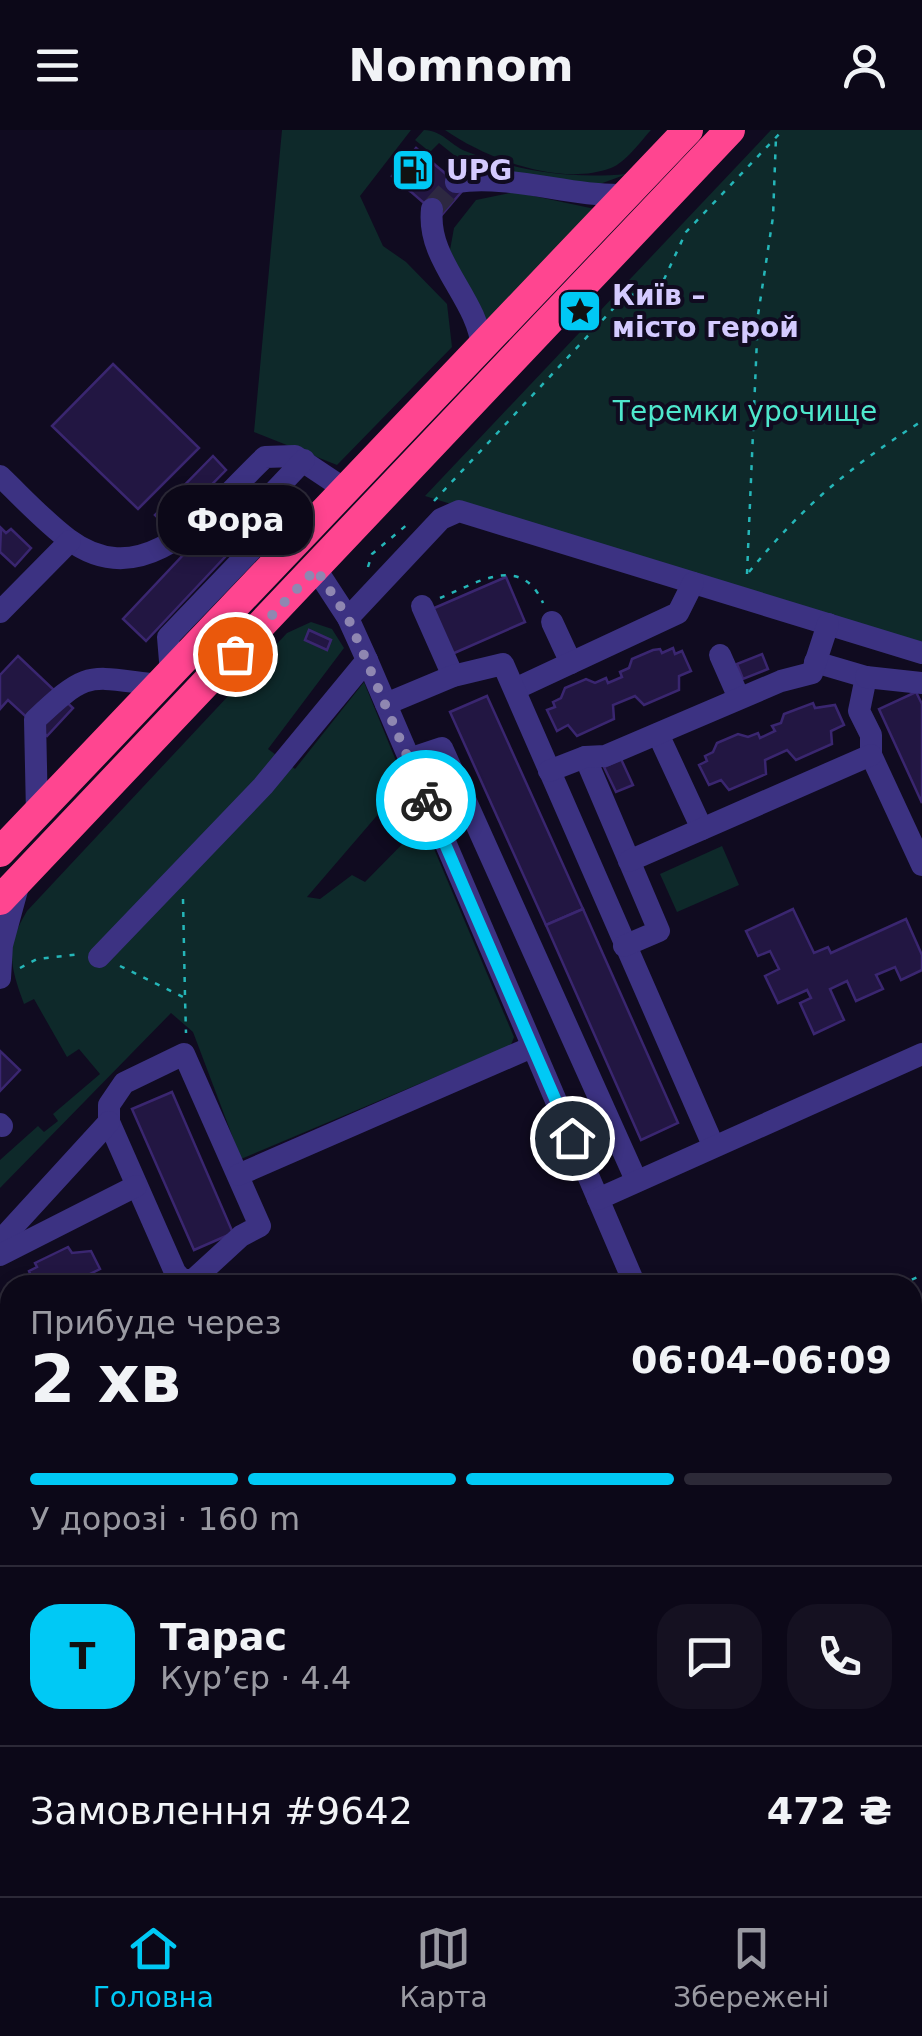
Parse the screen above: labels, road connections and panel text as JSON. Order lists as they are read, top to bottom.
{
  "parks": ["Теремки урочище"],
  "places": {
    "fuel station": ["UPG"],
    "place": ["Київ – місто герой"],
    "other": ["Фора"]
  },
  "page": {
    "header": "Nomnom",
    "bubble": "Фора",
    "heading": ["2 хв", "Прибуде через", "06:04–06:09"],
    "panel": [
      "Тарас",
      "Кур’єр · 4.4",
      "Замовлення #9642",
      "472 ₴"
    ],
    "bar": "У дорозі · 160 m",
    "round": "Т",
    "tabs": ["Головна", "Карта", "Збережені"]
  }
}
